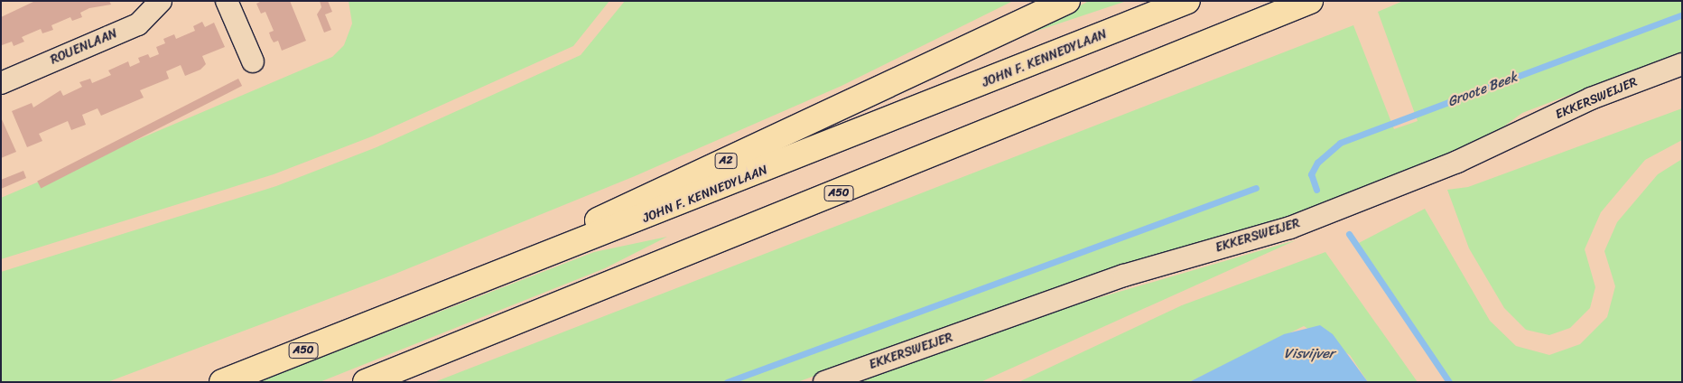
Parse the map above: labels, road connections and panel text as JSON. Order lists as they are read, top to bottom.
{
  "streets": {
    "highway": ["JOHN F. KENNEDYLAAN", "A2", "A50"],
    "street": ["ROUENLAAN", "EKKERSWEIJER"]
  },
  "crossings": [
    ["JOHN F. KENNEDYLAAN", "A2"]
  ],
  "water": ["Groote Beek", "Visvijver"]
}
